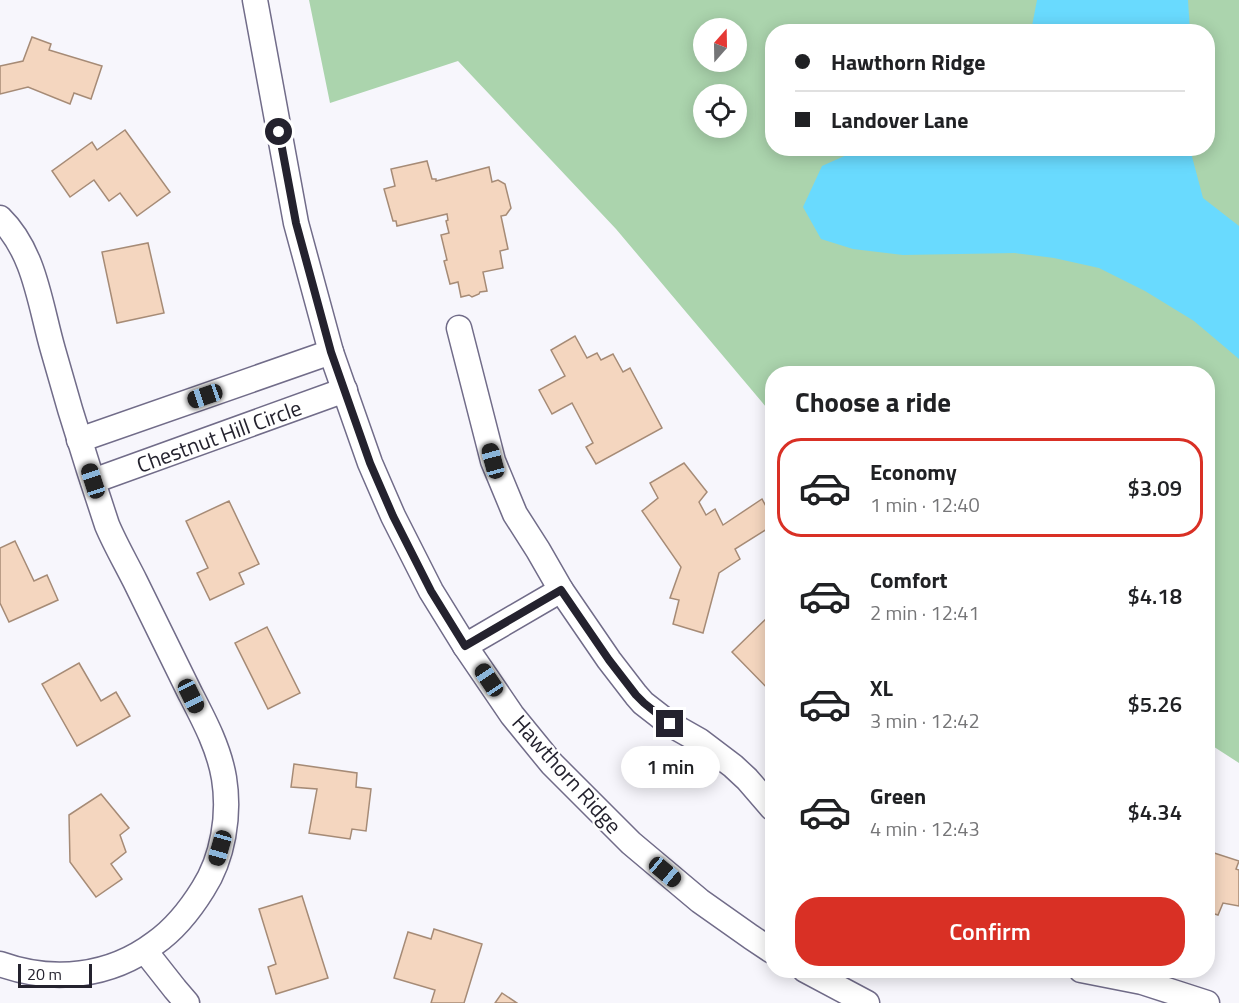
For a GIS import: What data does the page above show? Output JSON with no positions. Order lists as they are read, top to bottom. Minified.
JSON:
{"streets":{"street":["Chestnut Hill Circle","Hawthorn Ridge"]},"crossings":[["Chestnut Hill Circle","Hawthorn Ridge"]],"scale_bar":"20 m","north":"top","page":{"banner":["Hawthorn Ridge","Landover Lane"],"heading":"Choose a ride","list":[{"name":"Economy","note":"1 min · 12:40","value":"$3.09"},{"name":"Comfort","note":"2 min · 12:41","value":"$4.18"},{"name":"XL","note":"3 min · 12:42","value":"$5.26"},{"name":"Green","note":"4 min · 12:43","value":"$4.34"}],"bubble":"1 min","buttons":"Confirm","scale":"20 m"}}
